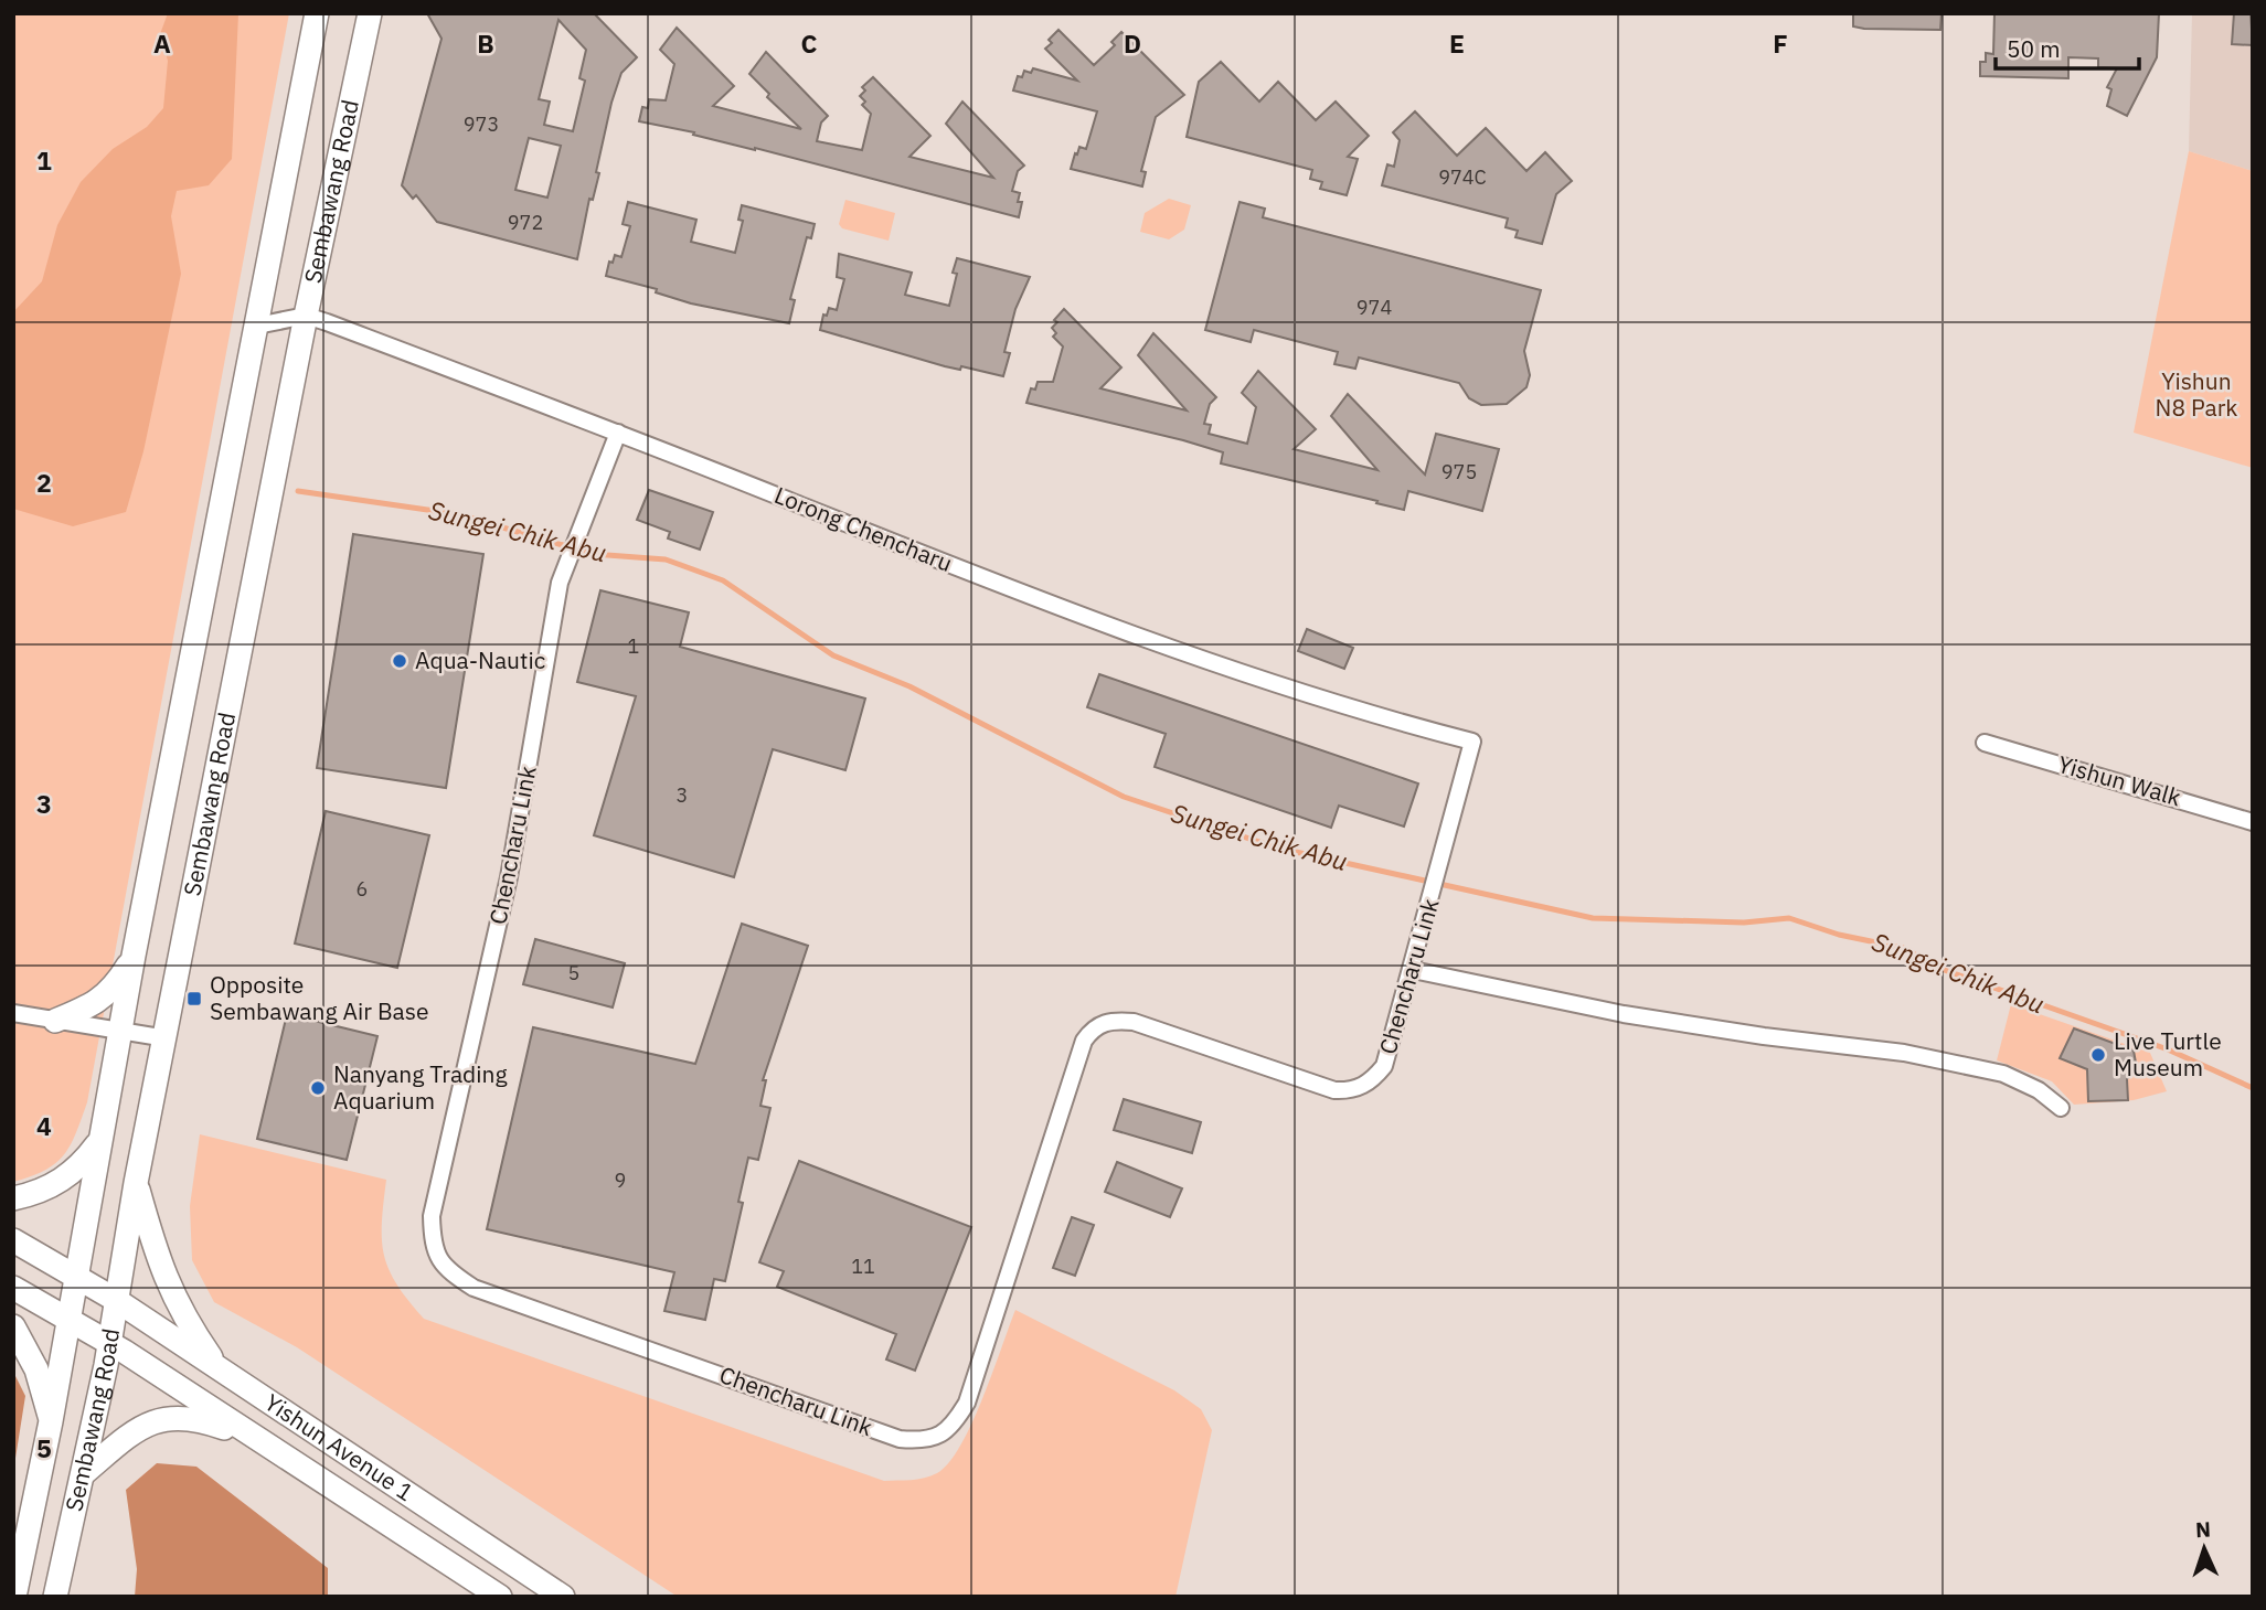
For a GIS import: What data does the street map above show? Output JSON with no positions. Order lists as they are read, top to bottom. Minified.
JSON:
{"streets":{"main road":["Sembawang Road","Yishun Avenue 1"],"street":["Lorong Chencharu","Yishun Walk","Chencharu Link"]},"crossings":[["Sembawang Road","Lorong Chencharu"],["Sembawang Road","Yishun Avenue 1"],["Lorong Chencharu","Chencharu Link"]],"water":["Sungei Chik Abu"],"parks":["Yishun N8 Park"],"places":{"other":["Aqua-Nautic","Live Turtle Museum","Nanyang Trading Aquarium"],"transit":["Opposite Sembawang Air Base"]},"house_numbers":["973","974C","972","974","975","1","3","6","5","9","11"],"scale_bar":"50 m","north":"top","grid":{"columns":["A","B","C","D","E","F"],"rows":["1","2","3","4","5"]}}
